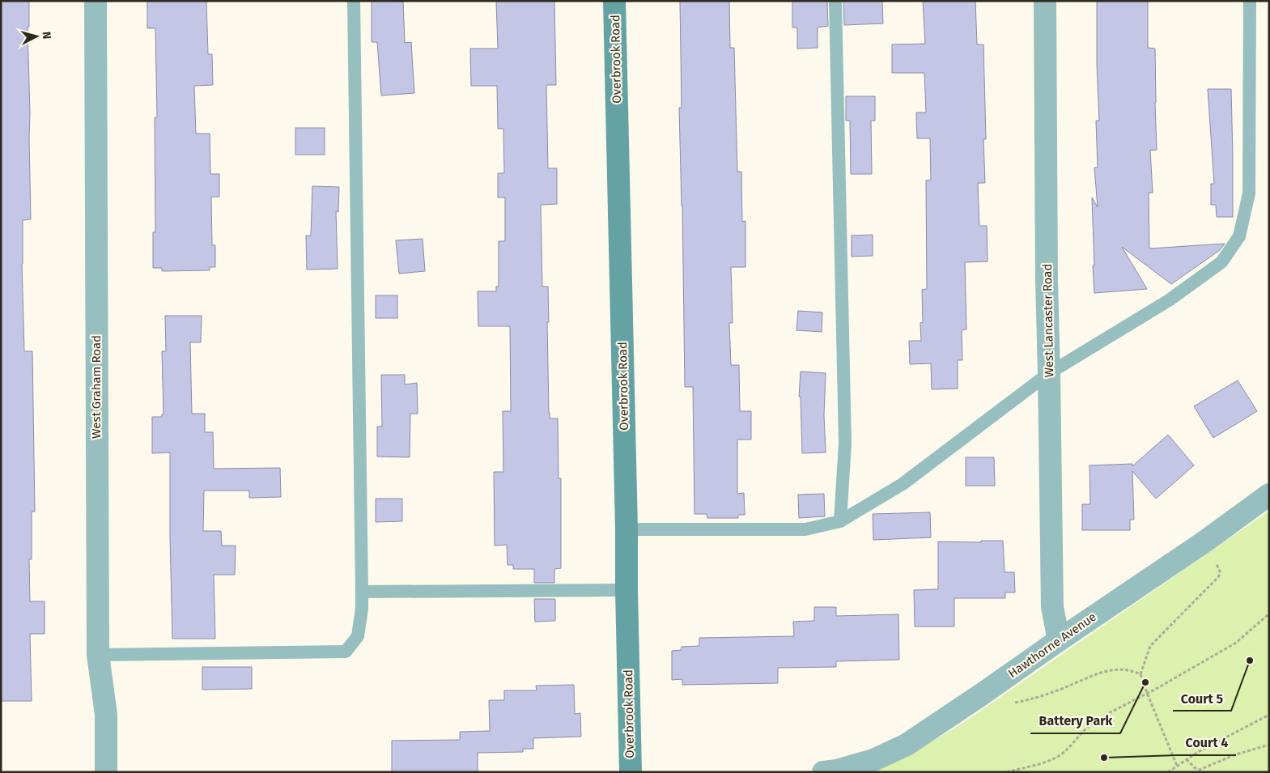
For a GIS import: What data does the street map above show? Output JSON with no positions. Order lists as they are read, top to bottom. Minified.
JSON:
{"streets":{"street":["Overbrook Road","West Lancaster Road","West Graham Road","Hawthorne Avenue"]},"crossings":[["West Lancaster Road","Hawthorne Avenue"]],"places":["Court 5","Battery Park","Court 4"],"north":"right"}
